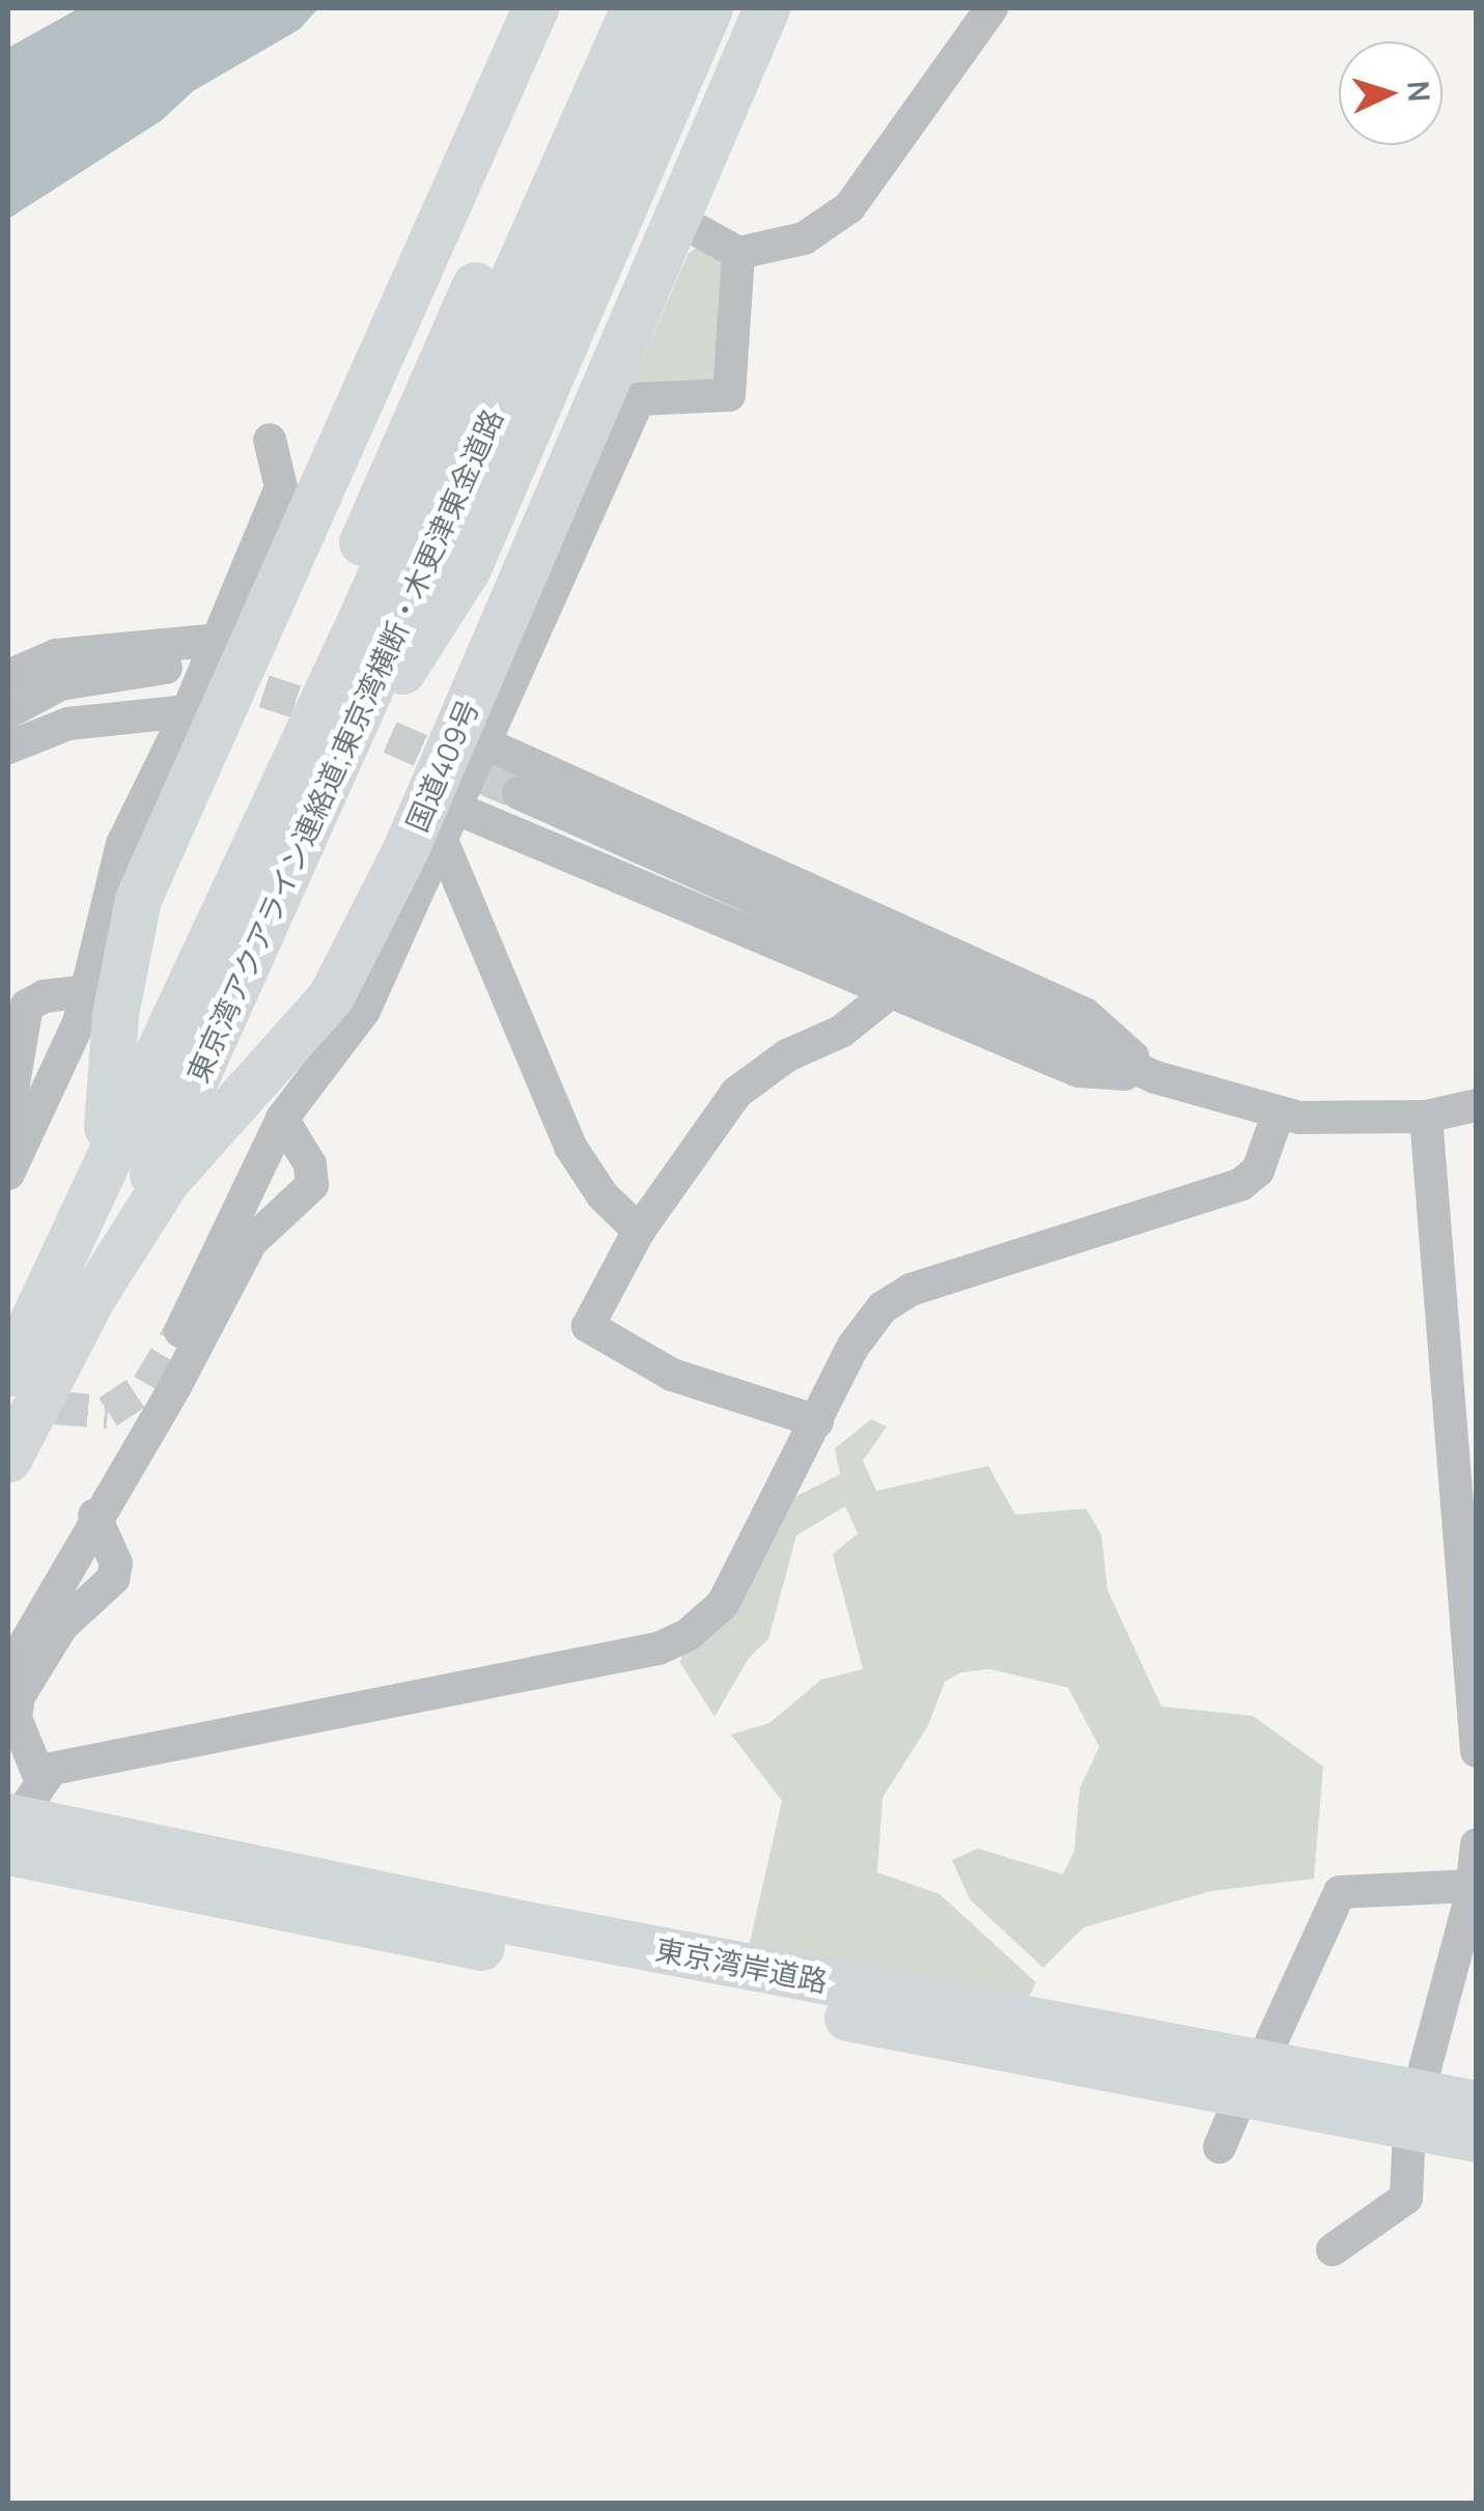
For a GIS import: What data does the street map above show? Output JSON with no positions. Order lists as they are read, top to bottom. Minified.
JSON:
{"streets":{"highway":["東京湾アクアライン連絡道;東京湾横断・木更津東金道路","国道409号","東京湾岸道路"]},"north":"right"}
